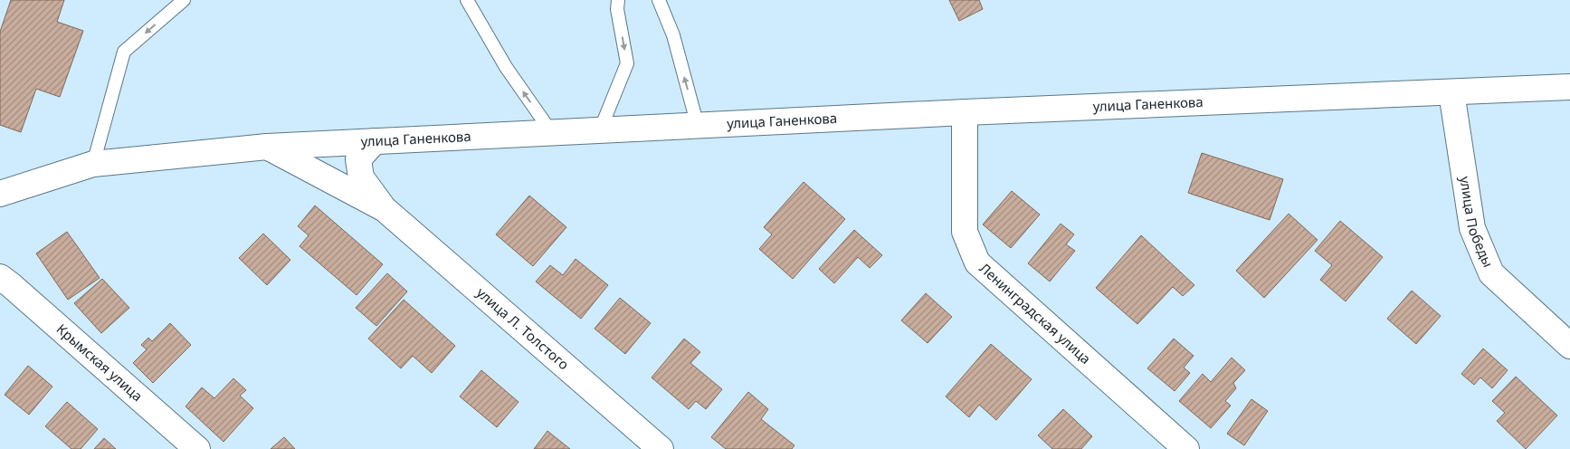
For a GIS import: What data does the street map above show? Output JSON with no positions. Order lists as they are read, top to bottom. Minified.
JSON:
{"streets":{"street":["улица Ганенкова","улица Победы","Ленинградская улица","улица Л. Толстого","Крымская улица"]},"crossings":[["улица Ганенкова","улица Победы"],["улица Ганенкова","Ленинградская улица"],["улица Ганенкова","улица Л. Толстого"]]}
